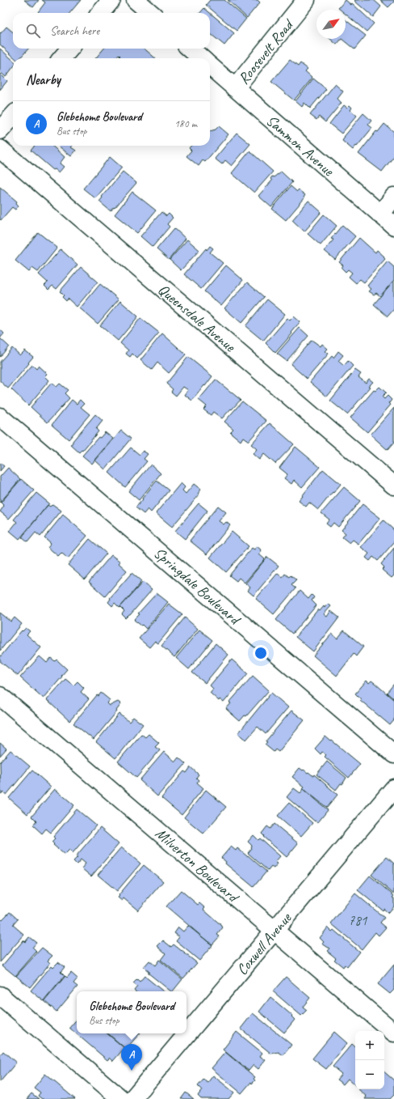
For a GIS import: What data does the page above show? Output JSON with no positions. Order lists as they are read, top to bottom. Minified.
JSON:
{"streets":{"street":["Roosevelt Road","Sammon Avenue","Queensdale Avenue","Springdale Boulevard","Milverton Boulevard","Coxwell Avenue"]},"crossings":[["Roosevelt Road","Sammon Avenue"],["Milverton Boulevard","Coxwell Avenue"]],"house_numbers":["781"],"north":"top right","page":{"search":"Search here","heading":"Nearby","list":[{"mark":"A","name":"Glebehome Boulevard","note":"Bus stop","value":"180 m"}],"popup":["Glebehome Boulevard","Bus stop"],"map_buttons":["+","−"],"pins":"A"}}
